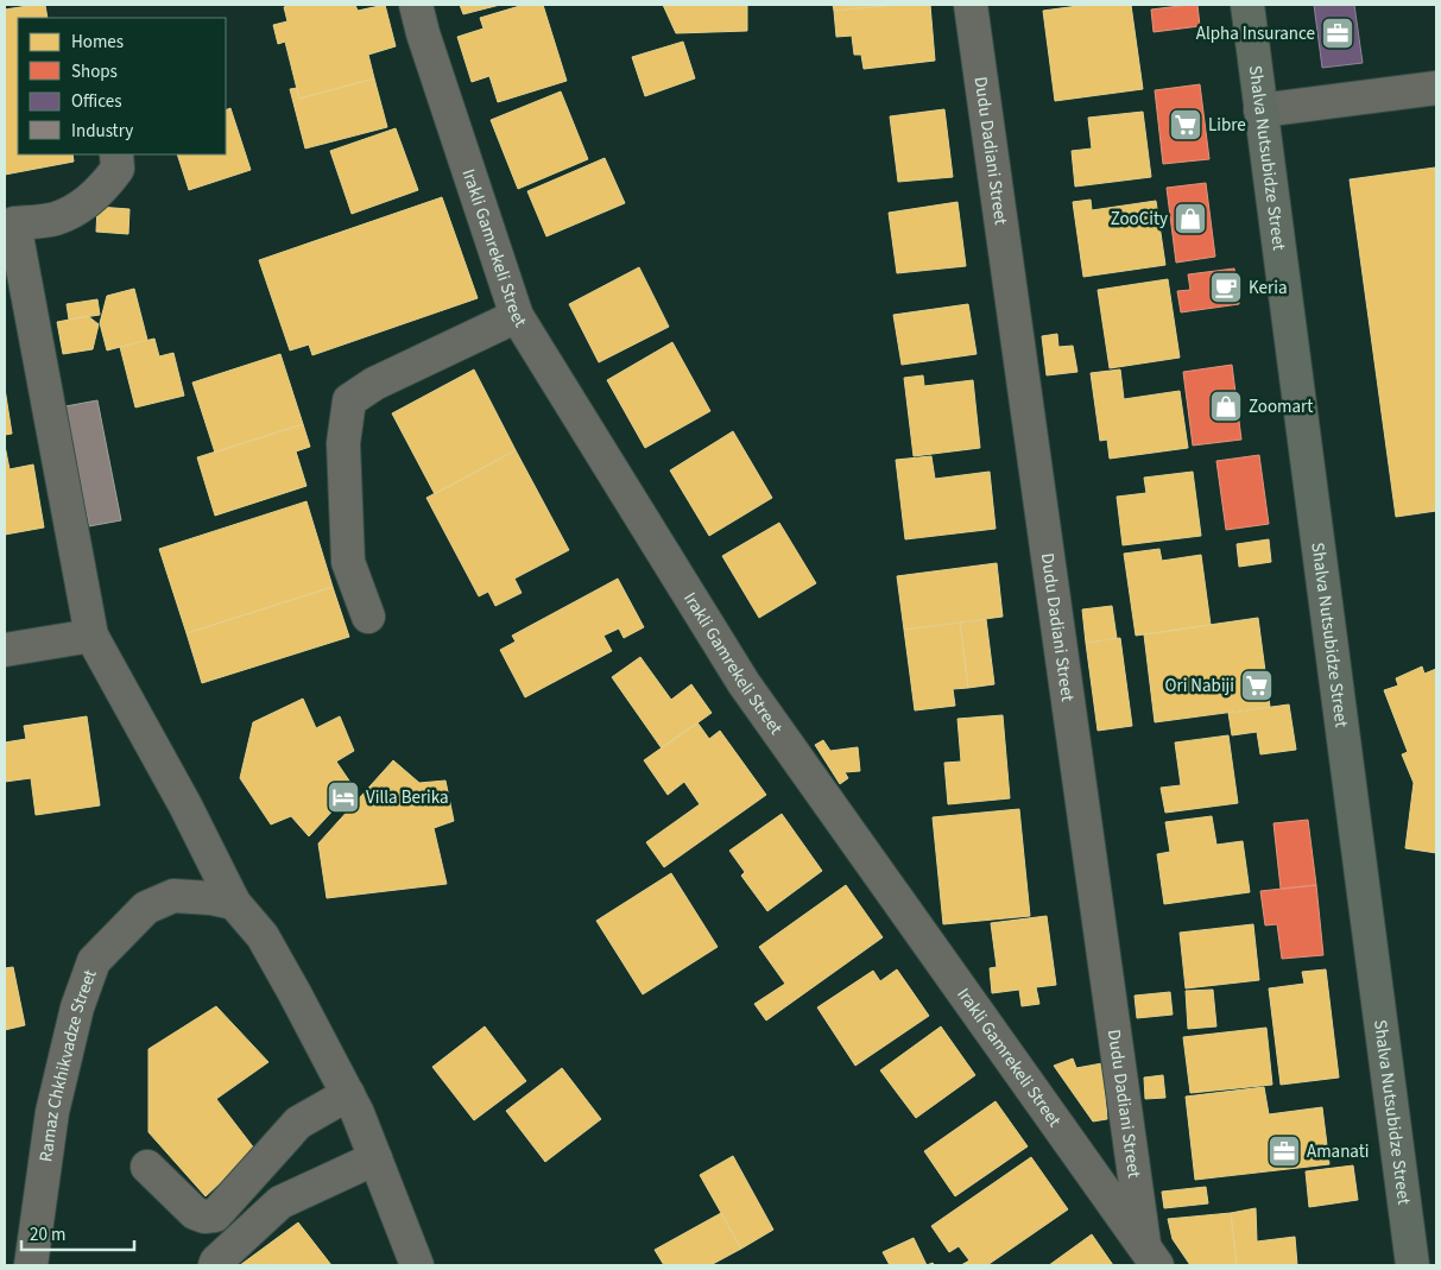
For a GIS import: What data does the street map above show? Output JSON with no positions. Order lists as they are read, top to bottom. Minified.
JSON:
{"streets":{"main road":["Shalva Nutsubidze Street"],"street":["Dudu Dadiani Street","Irakli Gamrekeli Street","Ramaz Chkhikvadze Street"]},"crossings":[["Dudu Dadiani Street","Irakli Gamrekeli Street"]],"places":{"office":["Alpha Insurance","Amanati"],"supermarket":["Libre","Ori Nabiji"],"shop":["ZooCity","Zoomart"],"cafe":["Keria"],"hotel":["Villa Berika"]},"legend":["Homes","Shops","Offices","Industry"],"scale_bar":"20 m"}
